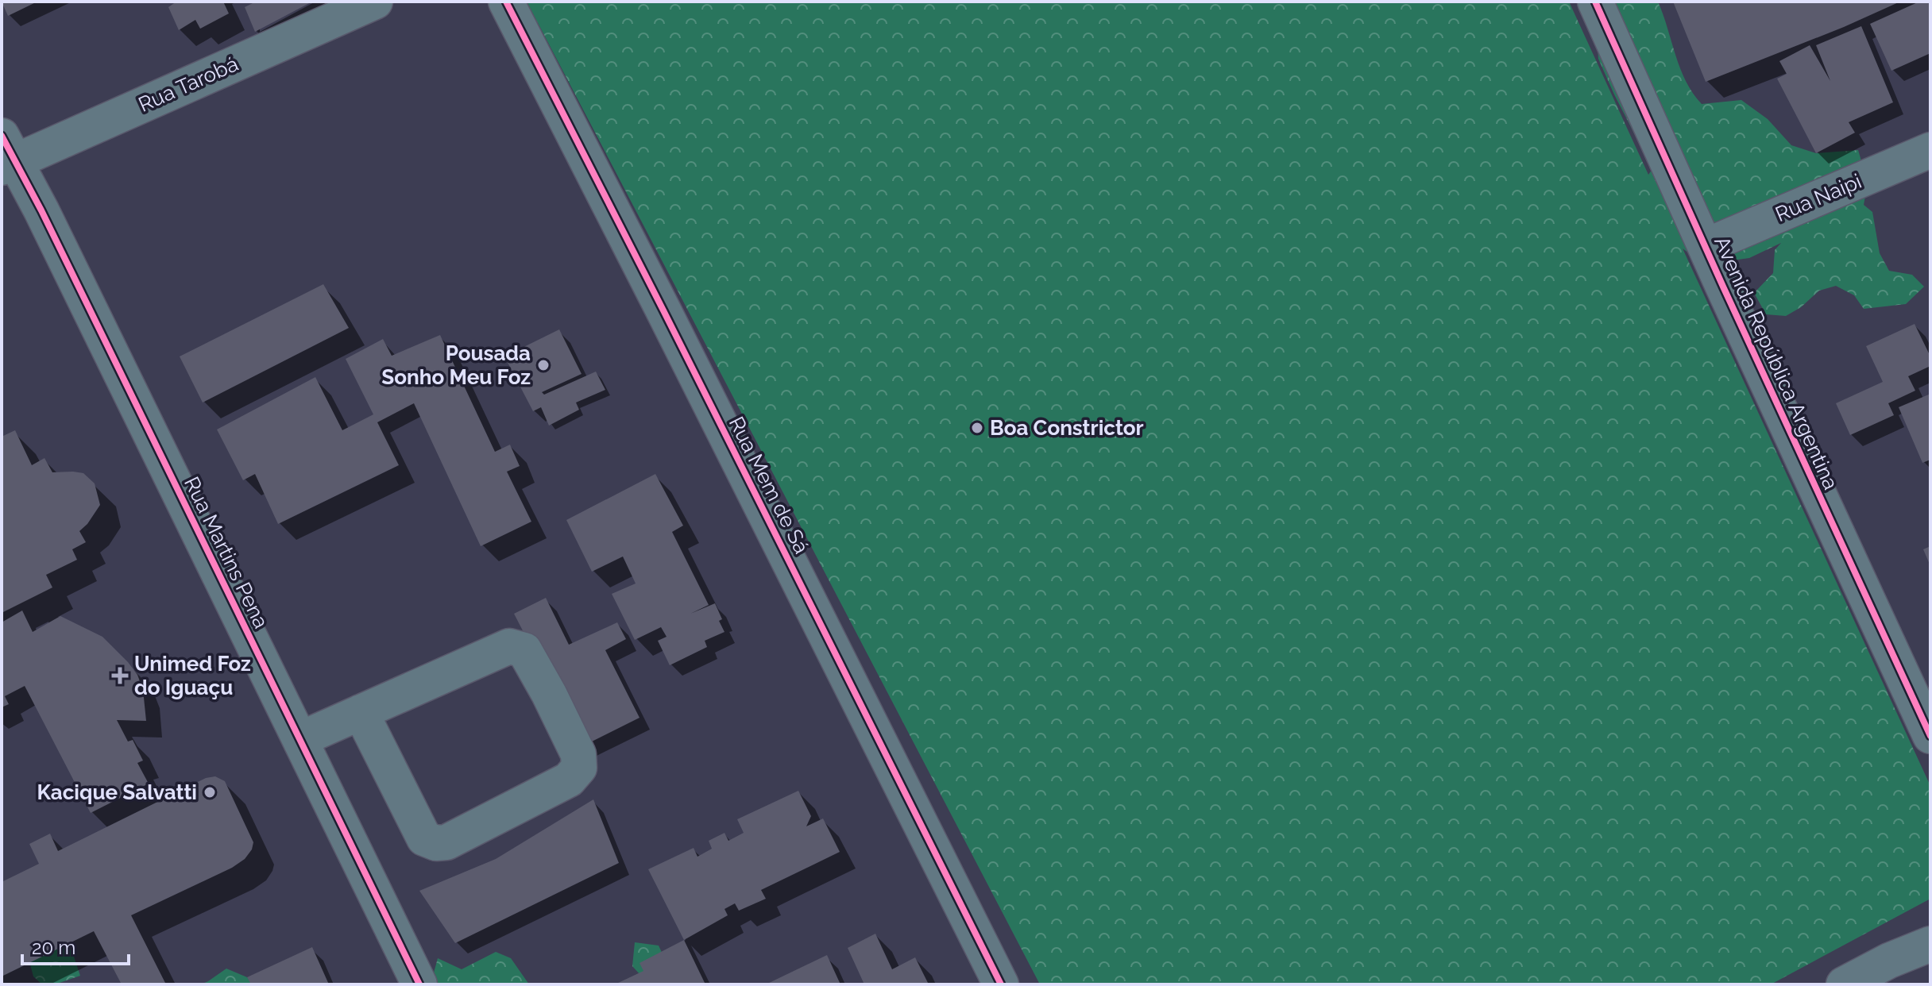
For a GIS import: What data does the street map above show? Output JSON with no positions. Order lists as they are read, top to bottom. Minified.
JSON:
{"streets":{"street":["Rua Tarobá","Rua Naipi","Avenida República Argentina","Rua Mem de Sá","Rua Martins Pena"]},"crossings":[["Rua Tarobá","Rua Martins Pena"],["Rua Naipi","Avenida República Argentina"]],"places":{"other":["Pousada Sonho Meu Foz","Boa Constrictor","Kacique Salvatti"],"health":["Unimed Foz do Iguaçu"]},"scale_bar":"20 m"}
